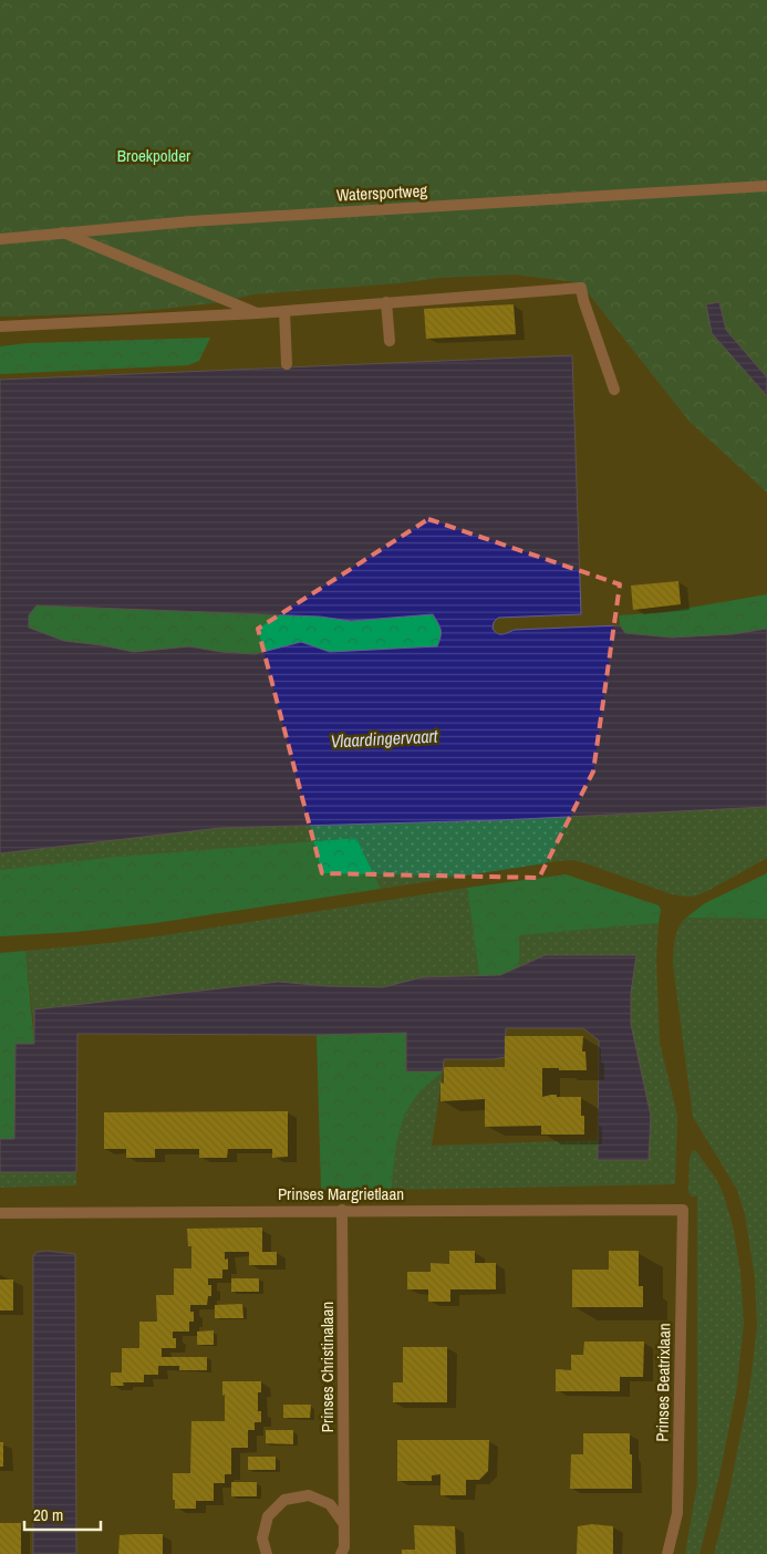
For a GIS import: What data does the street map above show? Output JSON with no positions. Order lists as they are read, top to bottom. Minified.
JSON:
{"streets":{"street":["Watersportweg","Prinses Margrietlaan","Prinses Christinalaan","Prinses Beatrixlaan"]},"crossings":[["Prinses Margrietlaan","Prinses Christinalaan"],["Prinses Margrietlaan","Prinses Beatrixlaan"]],"water":["Vlaardingervaart"],"parks":["Broekpolder"],"scale_bar":"20 m"}
